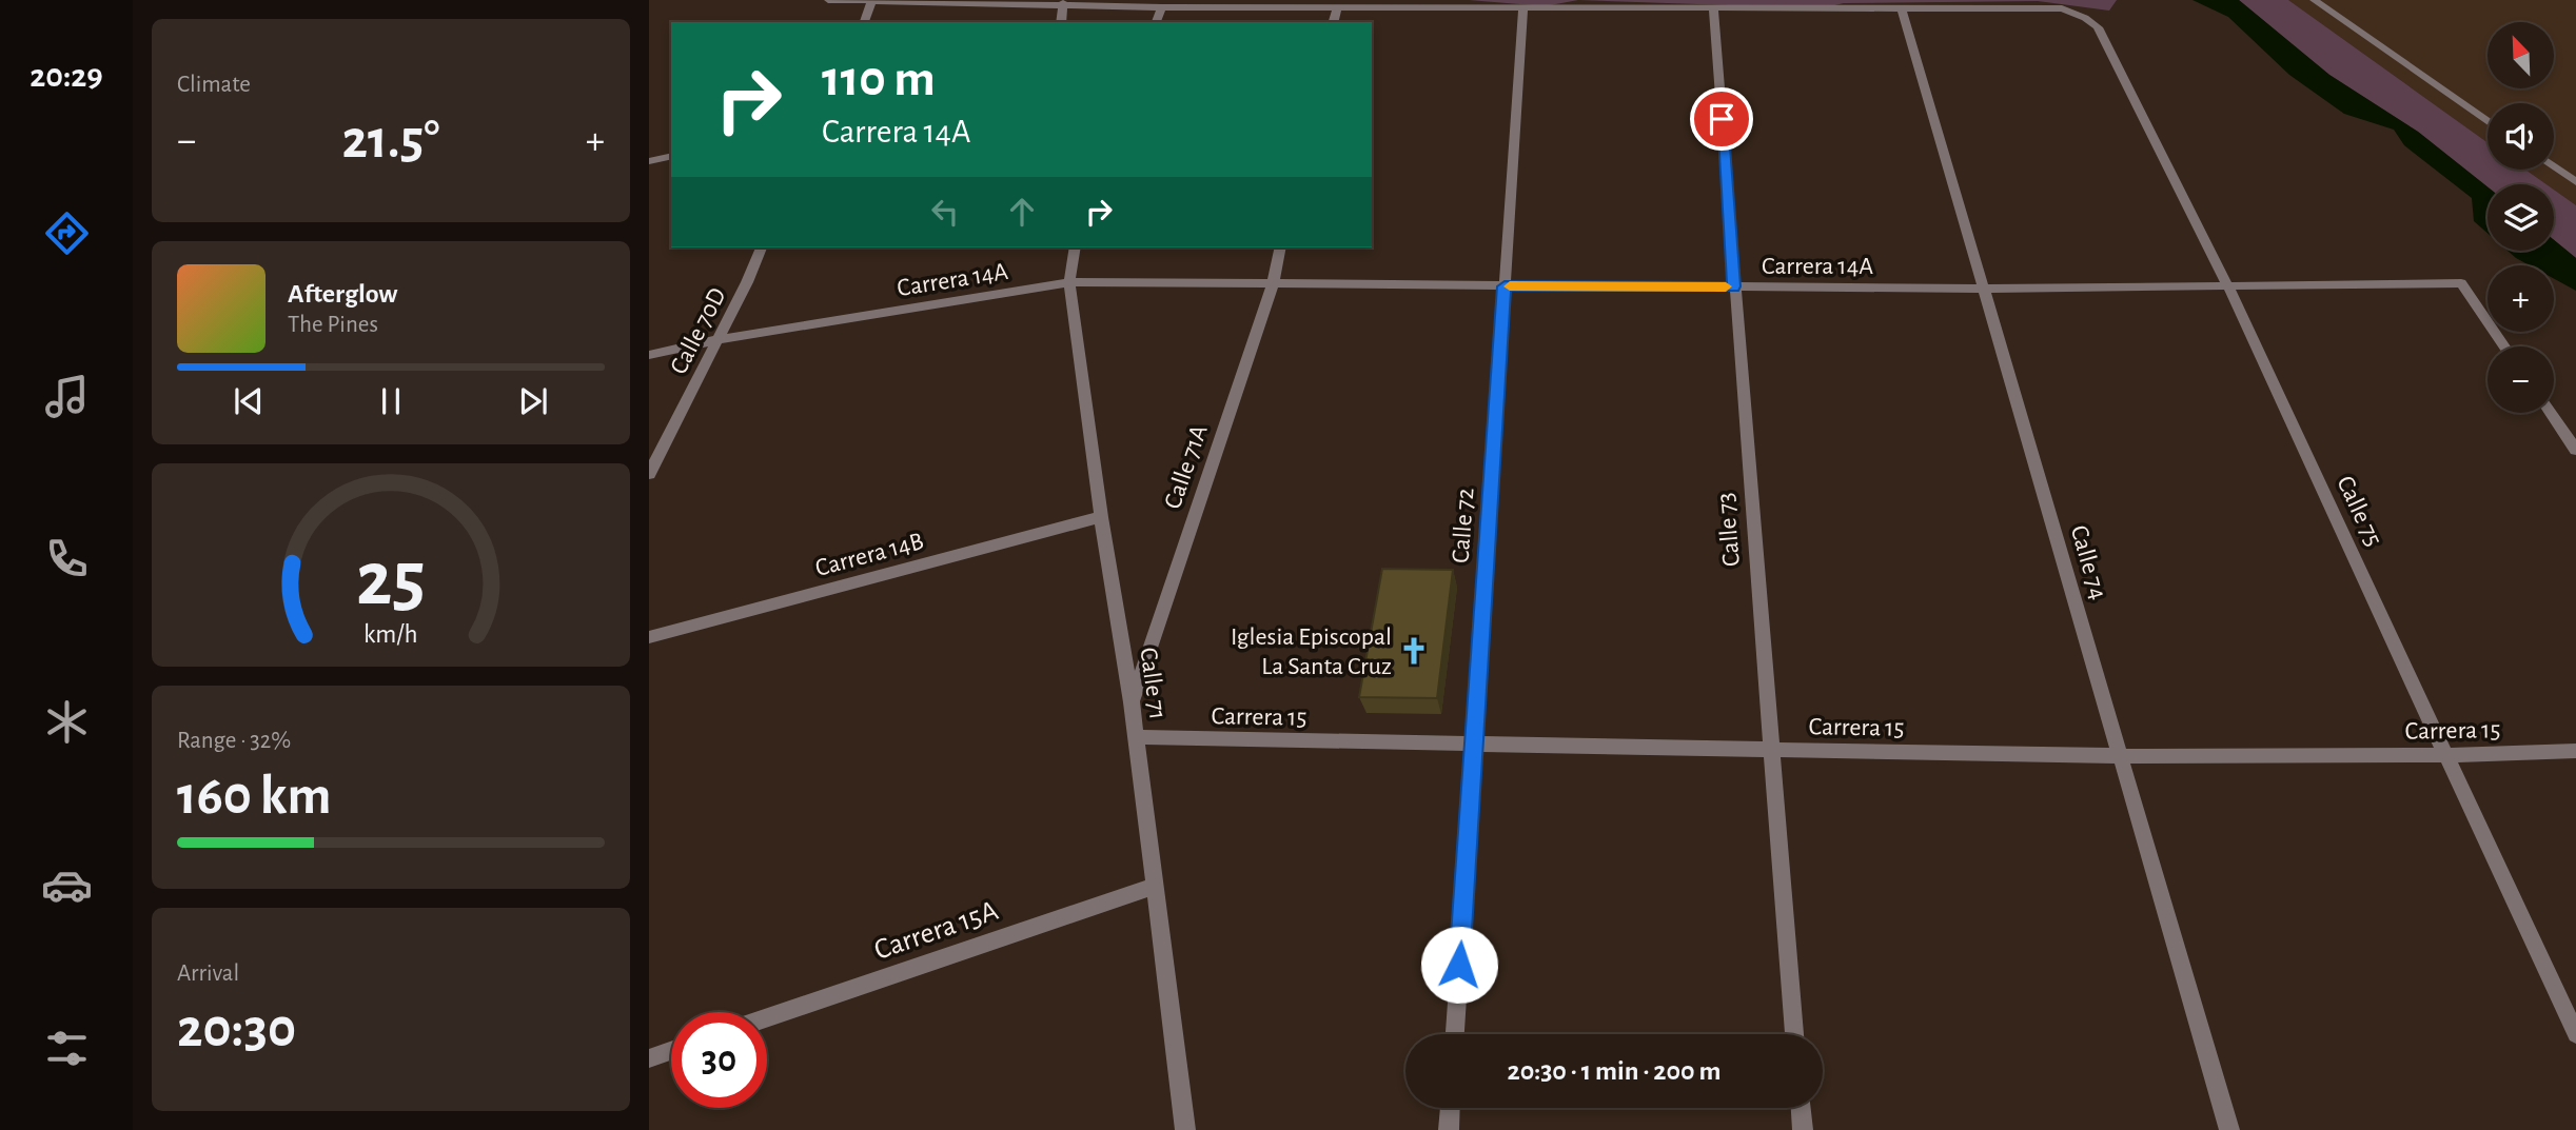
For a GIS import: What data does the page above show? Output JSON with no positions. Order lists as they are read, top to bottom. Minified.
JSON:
{"streets":{"street":["Carrera 14A","Calle 70D","Calle 71A","Calle 75","Calle 72","Calle 73","Carrera 14B","Calle 74","Calle 71","Carrera 15","Carrera 15A"]},"crossings":[["Carrera 14A","Calle 70D"],["Carrera 14A","Calle 71A"],["Carrera 14A","Calle 75"],["Carrera 14A","Calle 72"],["Carrera 14A","Calle 73"],["Carrera 14A","Calle 74"],["Carrera 14A","Calle 71"],["Calle 71A","Calle 71"],["Calle 75","Calle 74"],["Calle 75","Carrera 15"],["Calle 72","Carrera 15"],["Calle 73","Carrera 15"],["Carrera 14B","Calle 71"],["Calle 74","Carrera 15"],["Calle 71","Carrera 15"],["Calle 71","Carrera 15A"]],"places":{"church":["Iglesia Episcopal La Santa Cruz"]},"north":"top left","page":{"tabs":"20:29","tile":["Climate",["Range · 32%","160 km"],["Arrival","20:30"]],"map_buttons":["+","−"],"turn":["110 m","Carrera 14A"],"heat":["−","21.5°","+"],"song":["Afterglow","The Pines"],"limit":"30","trip":"20:30 · 1 min · 200 m","gauge":["25","km/h"]}}
